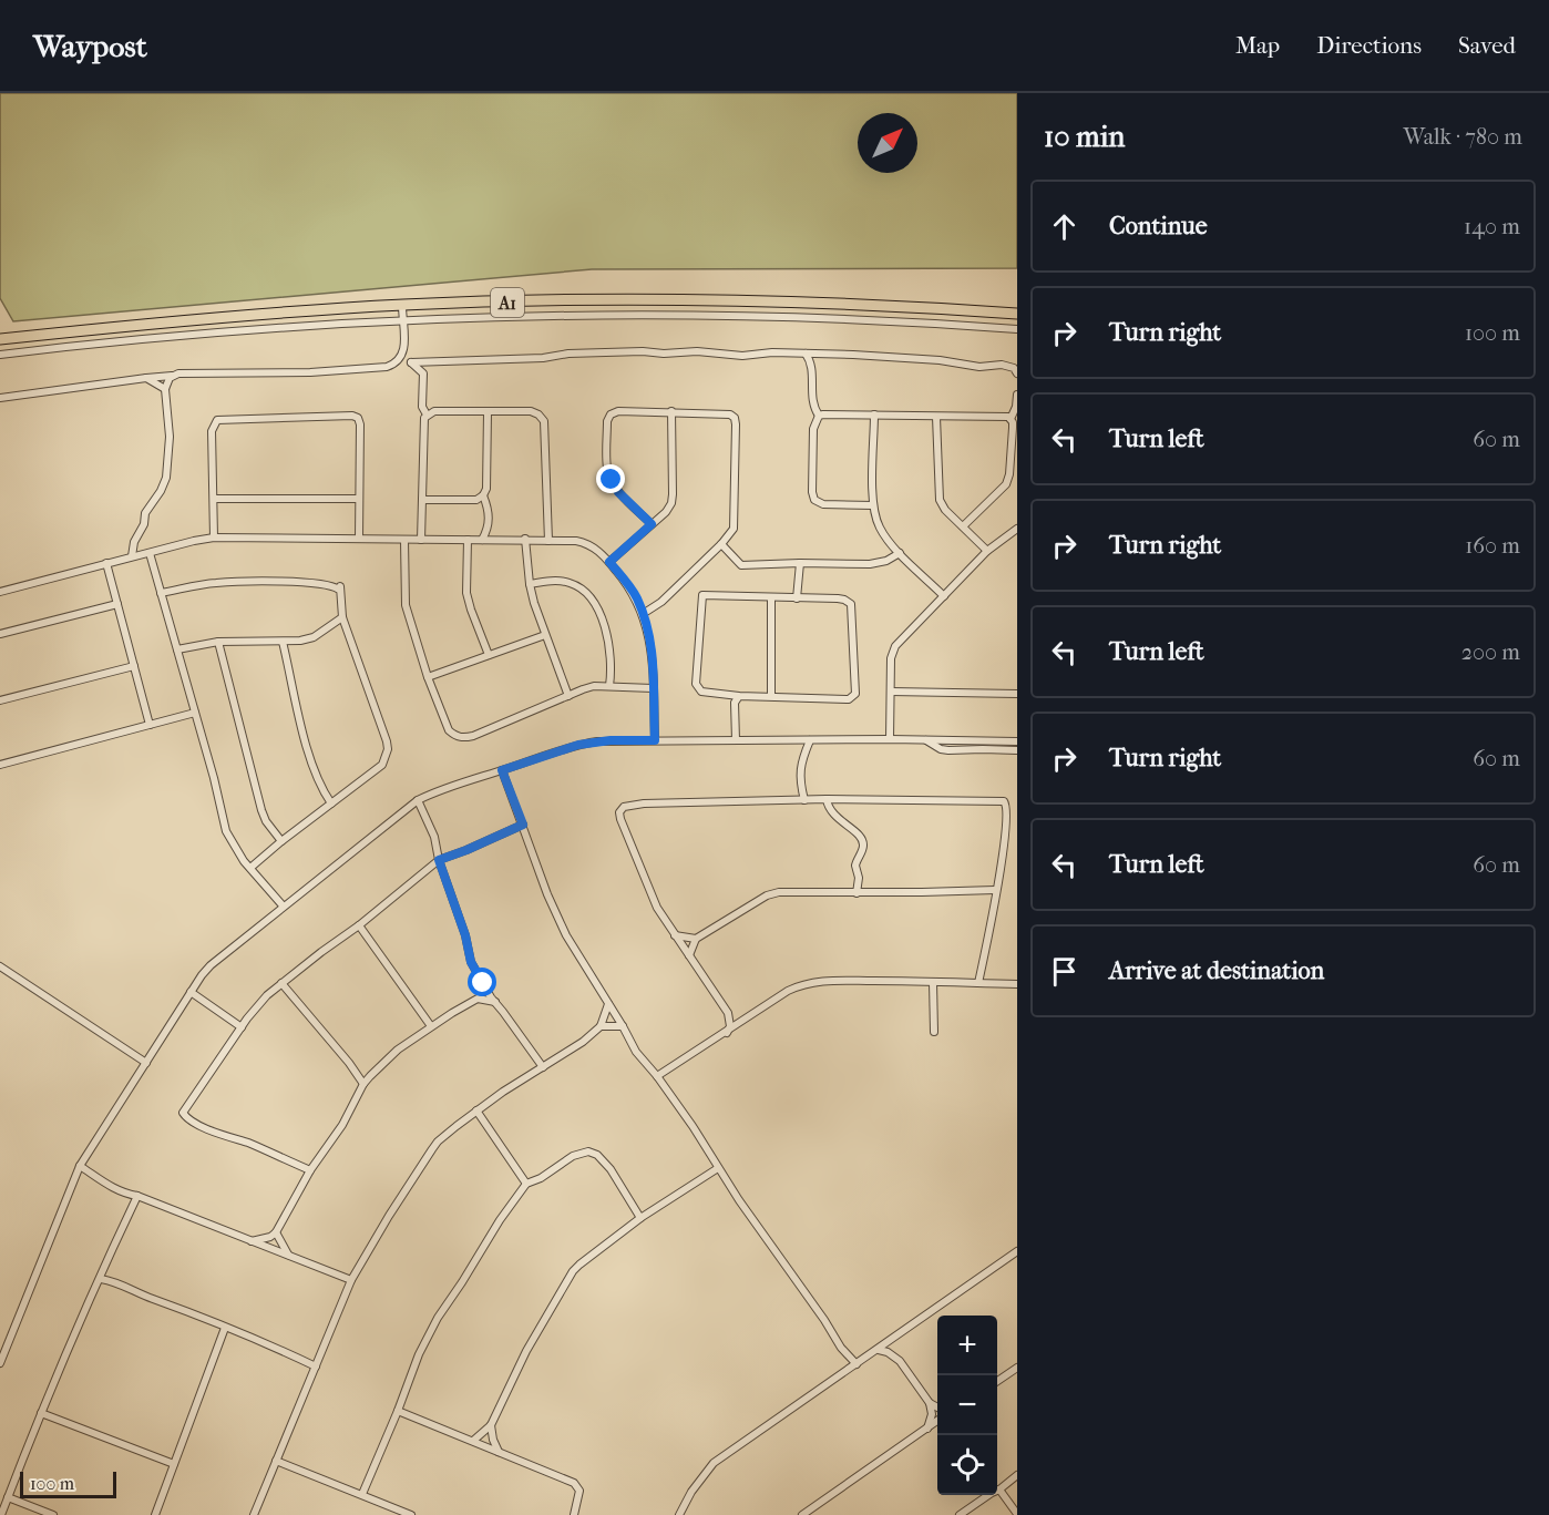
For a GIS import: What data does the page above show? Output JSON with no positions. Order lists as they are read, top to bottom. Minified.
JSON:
{"streets":{"highway":["A1"]},"scale_bar":"100 m","north":"top right","page":{"header":"Waypost","nav":["Map","Directions","Saved"],"heading":["10 min","Walk · 780 m"],"list":[["Continue","140 m"],["Turn right","100 m"],["Turn left","60 m"],["Turn right","160 m"],["Turn left","200 m"],["Turn right","60 m"],["Turn left","60 m"],"Arrive at destination"],"map_buttons":["+","−"],"scale":"100 m"}}
